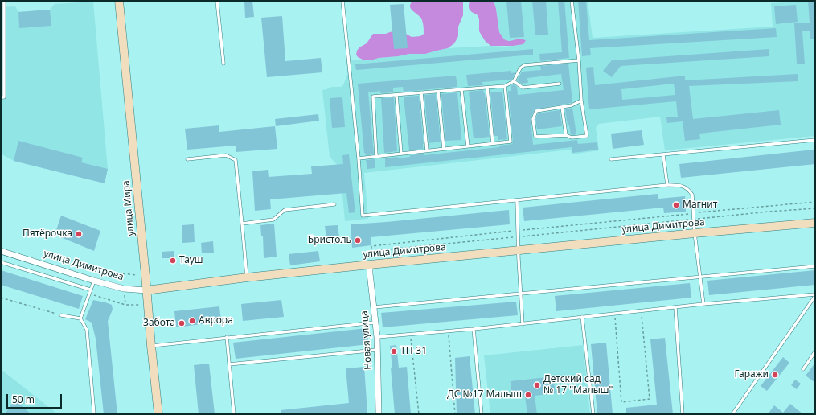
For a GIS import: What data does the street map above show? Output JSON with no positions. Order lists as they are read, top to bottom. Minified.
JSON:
{"streets":{"street":["улица Мира","улица Димитрова","Новая улица"]},"crossings":[["улица Мира","улица Димитрова"],["улица Димитрова","Новая улица"]],"places":["Магнит","Пятёрочка","Бристоль","Тауш","Аврора","Забота","ТП-31","Гаражи","Детский сад № 17 \"Малыш\"","ДС №17 Малыш"],"scale_bar":"50 m"}
